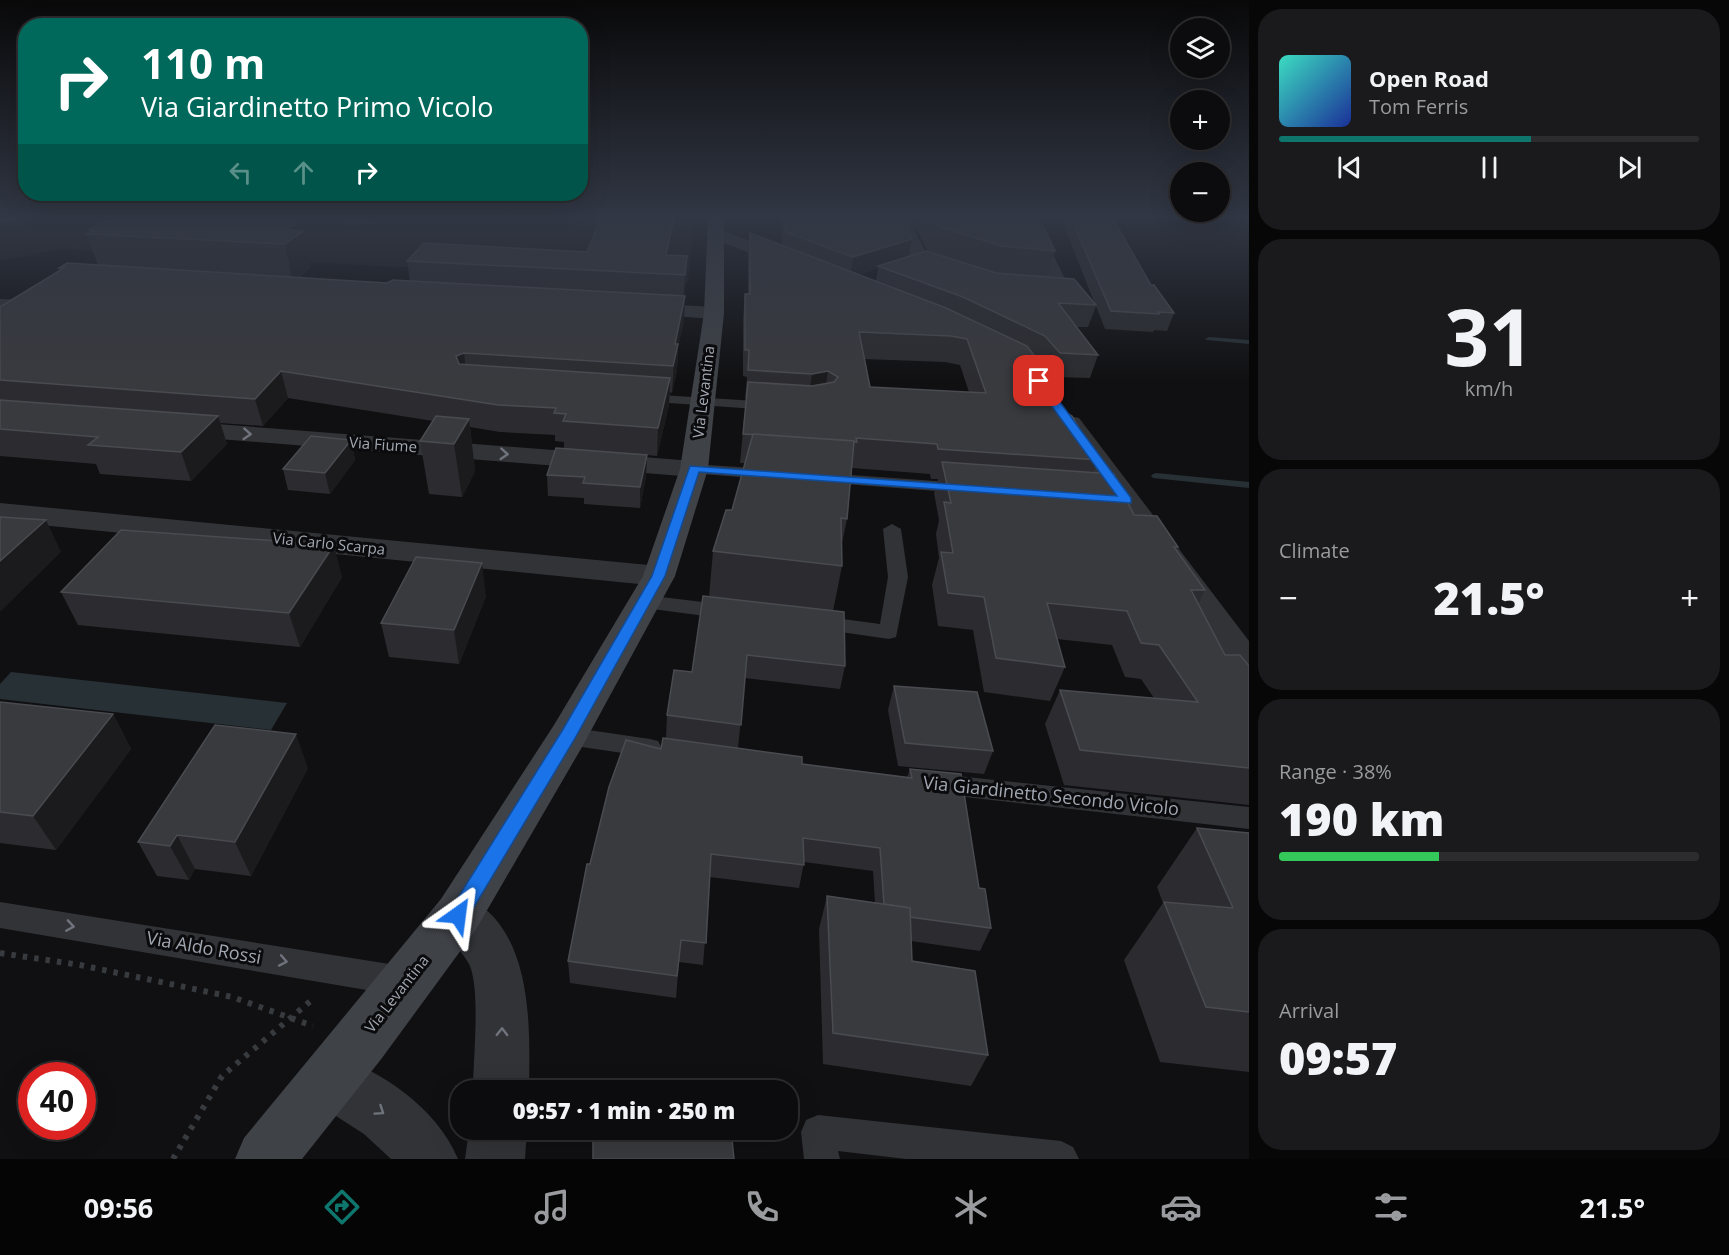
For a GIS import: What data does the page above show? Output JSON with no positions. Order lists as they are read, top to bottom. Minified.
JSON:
{"streets":{"street":["Via Levantina","Via Fiume","Via Carlo Scarpa"],"lane":["Via Giardinetto Secondo Vicolo","Via Aldo Rossi"]},"crossings":[["Via Levantina","Via Fiume"],["Via Levantina","Via Carlo Scarpa"],["Via Levantina","Via Aldo Rossi"]],"one_way":["Via Fiume","Via Aldo Rossi"],"page":{"map_buttons":["+","−"],"turn":["110 m","Via Giardinetto Primo Vicolo"],"song":["Open Road","Tom Ferris"],"tile":[["31","km/h"],"Climate",["Range · 38%","190 km"],["Arrival","09:57"]],"heat":["−","21.5°","+"],"limit":"40","trip":"09:57 · 1 min · 250 m","tabs":["09:56","21.5°"]}}
